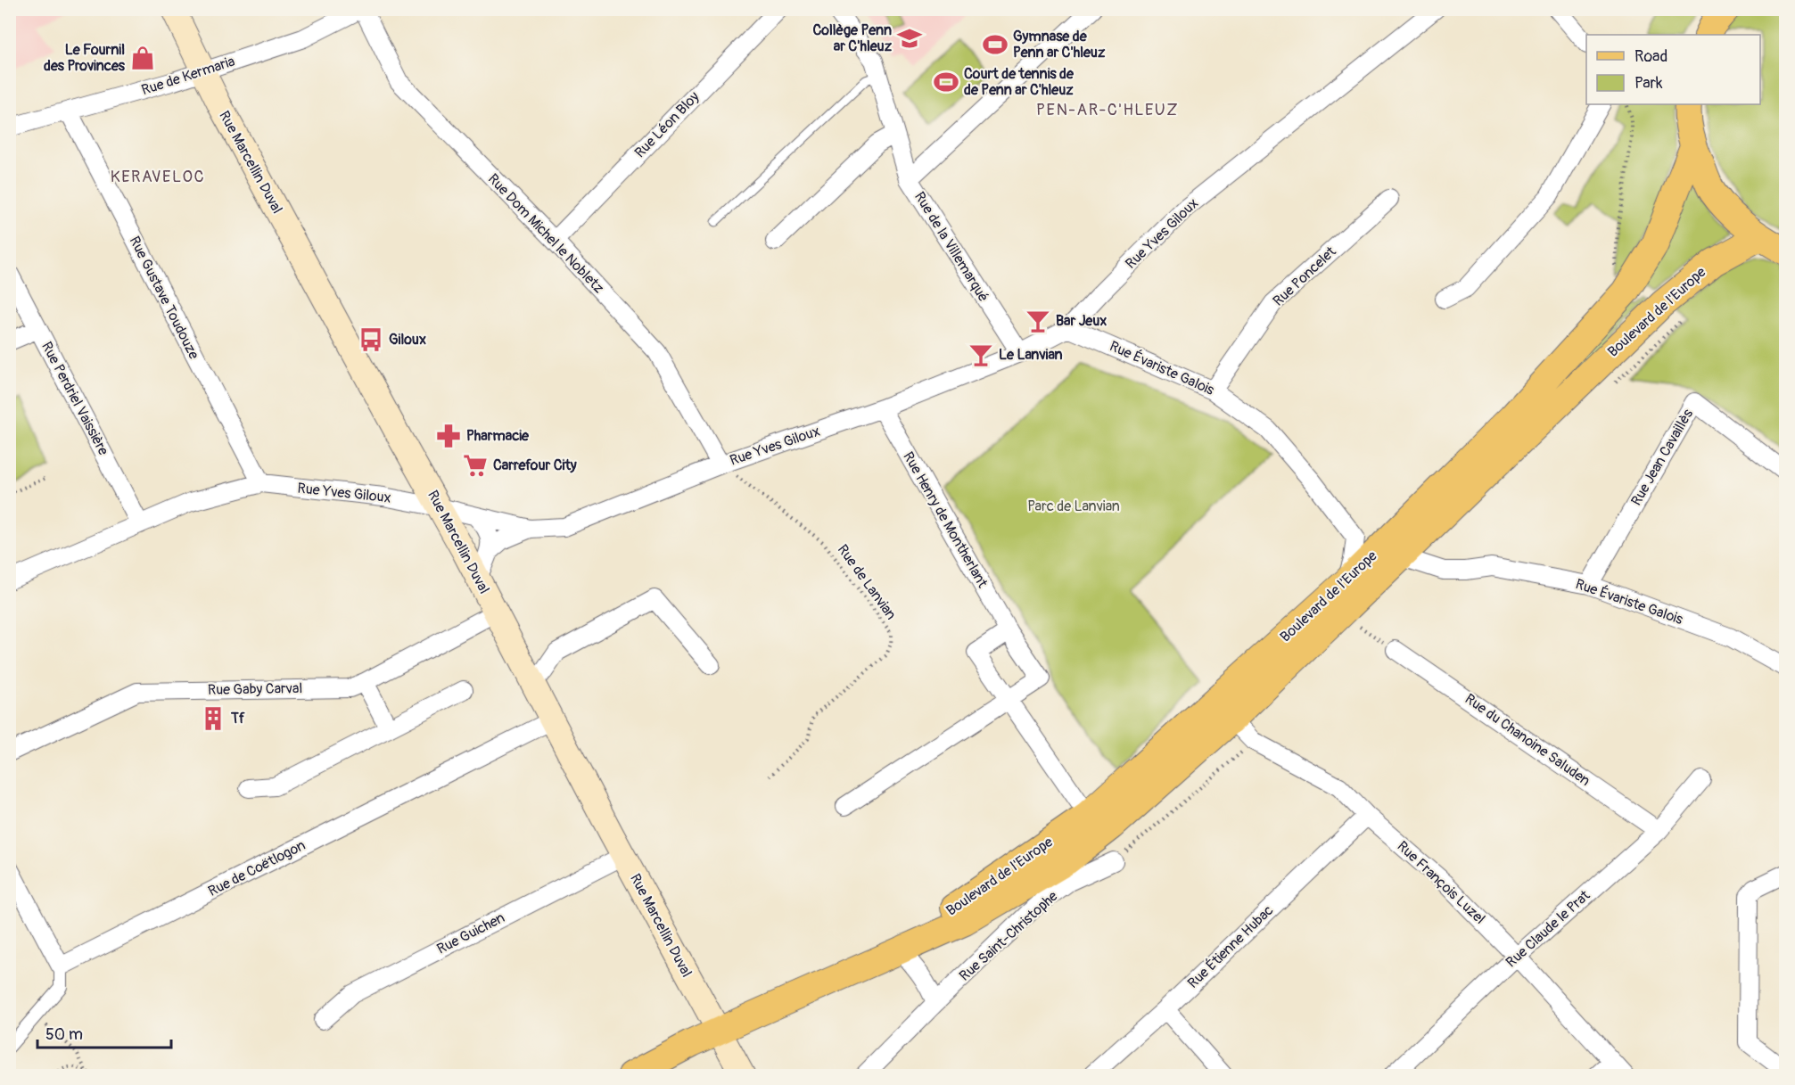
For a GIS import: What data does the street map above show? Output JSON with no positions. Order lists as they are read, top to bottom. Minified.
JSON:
{"streets":{"main road":["Rue Marcellin Duval","Boulevard de l'Europe"],"street":["Rue de Kermaria","Rue Léon Bloy","Rue Dom Michel le Nobletz","Rue Yves Giloux","Rue de la Villemarqué","Rue Poncelet","Rue Gustave Toudouze","Rue Évariste Galois","Rue Perdriel Vaissière","Rue Jean Cavaillès","Rue Henry de Montherlant","Rue Gaby Carval","Rue du Chanoine Saluden","Rue de Coëtlogon","Rue François Luzel","Rue Claude le Prat","Rue Guichen","Rue Saint-Christophe","Rue Étienne Hubac"],"path":["Rue de Lanvian"]},"crossings":[["Rue de Kermaria","Rue Marcellin Duval"],["Rue de Kermaria","Rue Dom Michel le Nobletz"],["Rue de Kermaria","Rue Gustave Toudouze"],["Rue Léon Bloy","Rue Dom Michel le Nobletz"],["Rue Marcellin Duval","Rue Yves Giloux"],["Rue Marcellin Duval","Boulevard de l'Europe"],["Rue Marcellin Duval","Rue Gaby Carval"],["Rue Marcellin Duval","Rue de Coëtlogon"],["Rue Marcellin Duval","Rue Guichen"],["Rue Dom Michel le Nobletz","Rue Yves Giloux"],["Rue Dom Michel le Nobletz","Rue de Lanvian"],["Rue Yves Giloux","Rue de la Villemarqué"],["Rue Yves Giloux","Rue Gustave Toudouze"],["Rue Yves Giloux","Rue Évariste Galois"],["Rue Yves Giloux","Rue Perdriel Vaissière"],["Rue Yves Giloux","Rue Henry de Montherlant"],["Rue Yves Giloux","Rue de Lanvian"],["Rue Poncelet","Rue Évariste Galois"],["Boulevard de l'Europe","Rue Évariste Galois"],["Boulevard de l'Europe","Rue François Luzel"],["Rue Évariste Galois","Rue Jean Cavaillès"],["Rue du Chanoine Saluden","Rue Claude le Prat"],["Rue François Luzel","Rue Claude le Prat"],["Rue François Luzel","Rue Étienne Hubac"]],"districts":["PEN-AR-C'HLEUZ","KERAVELOC"],"parks":["Parc de Lanvian"],"places":{"school or university":["Collège Penn ar C'hleuz"],"sports":["Gymnase de Penn ar C'hleuz","Court de tennis de de Penn ar C'hleuz"],"shop":["Le Fournil des Provinces"],"bar":["Bar Jeux","Le Lanvian"],"bus stop":["Giloux"],"pharmacy":["Pharmacie"],"supermarket":["Carrefour City"],"building":["Tf"]},"legend":["Road","Park"],"scale_bar":"50 m"}
